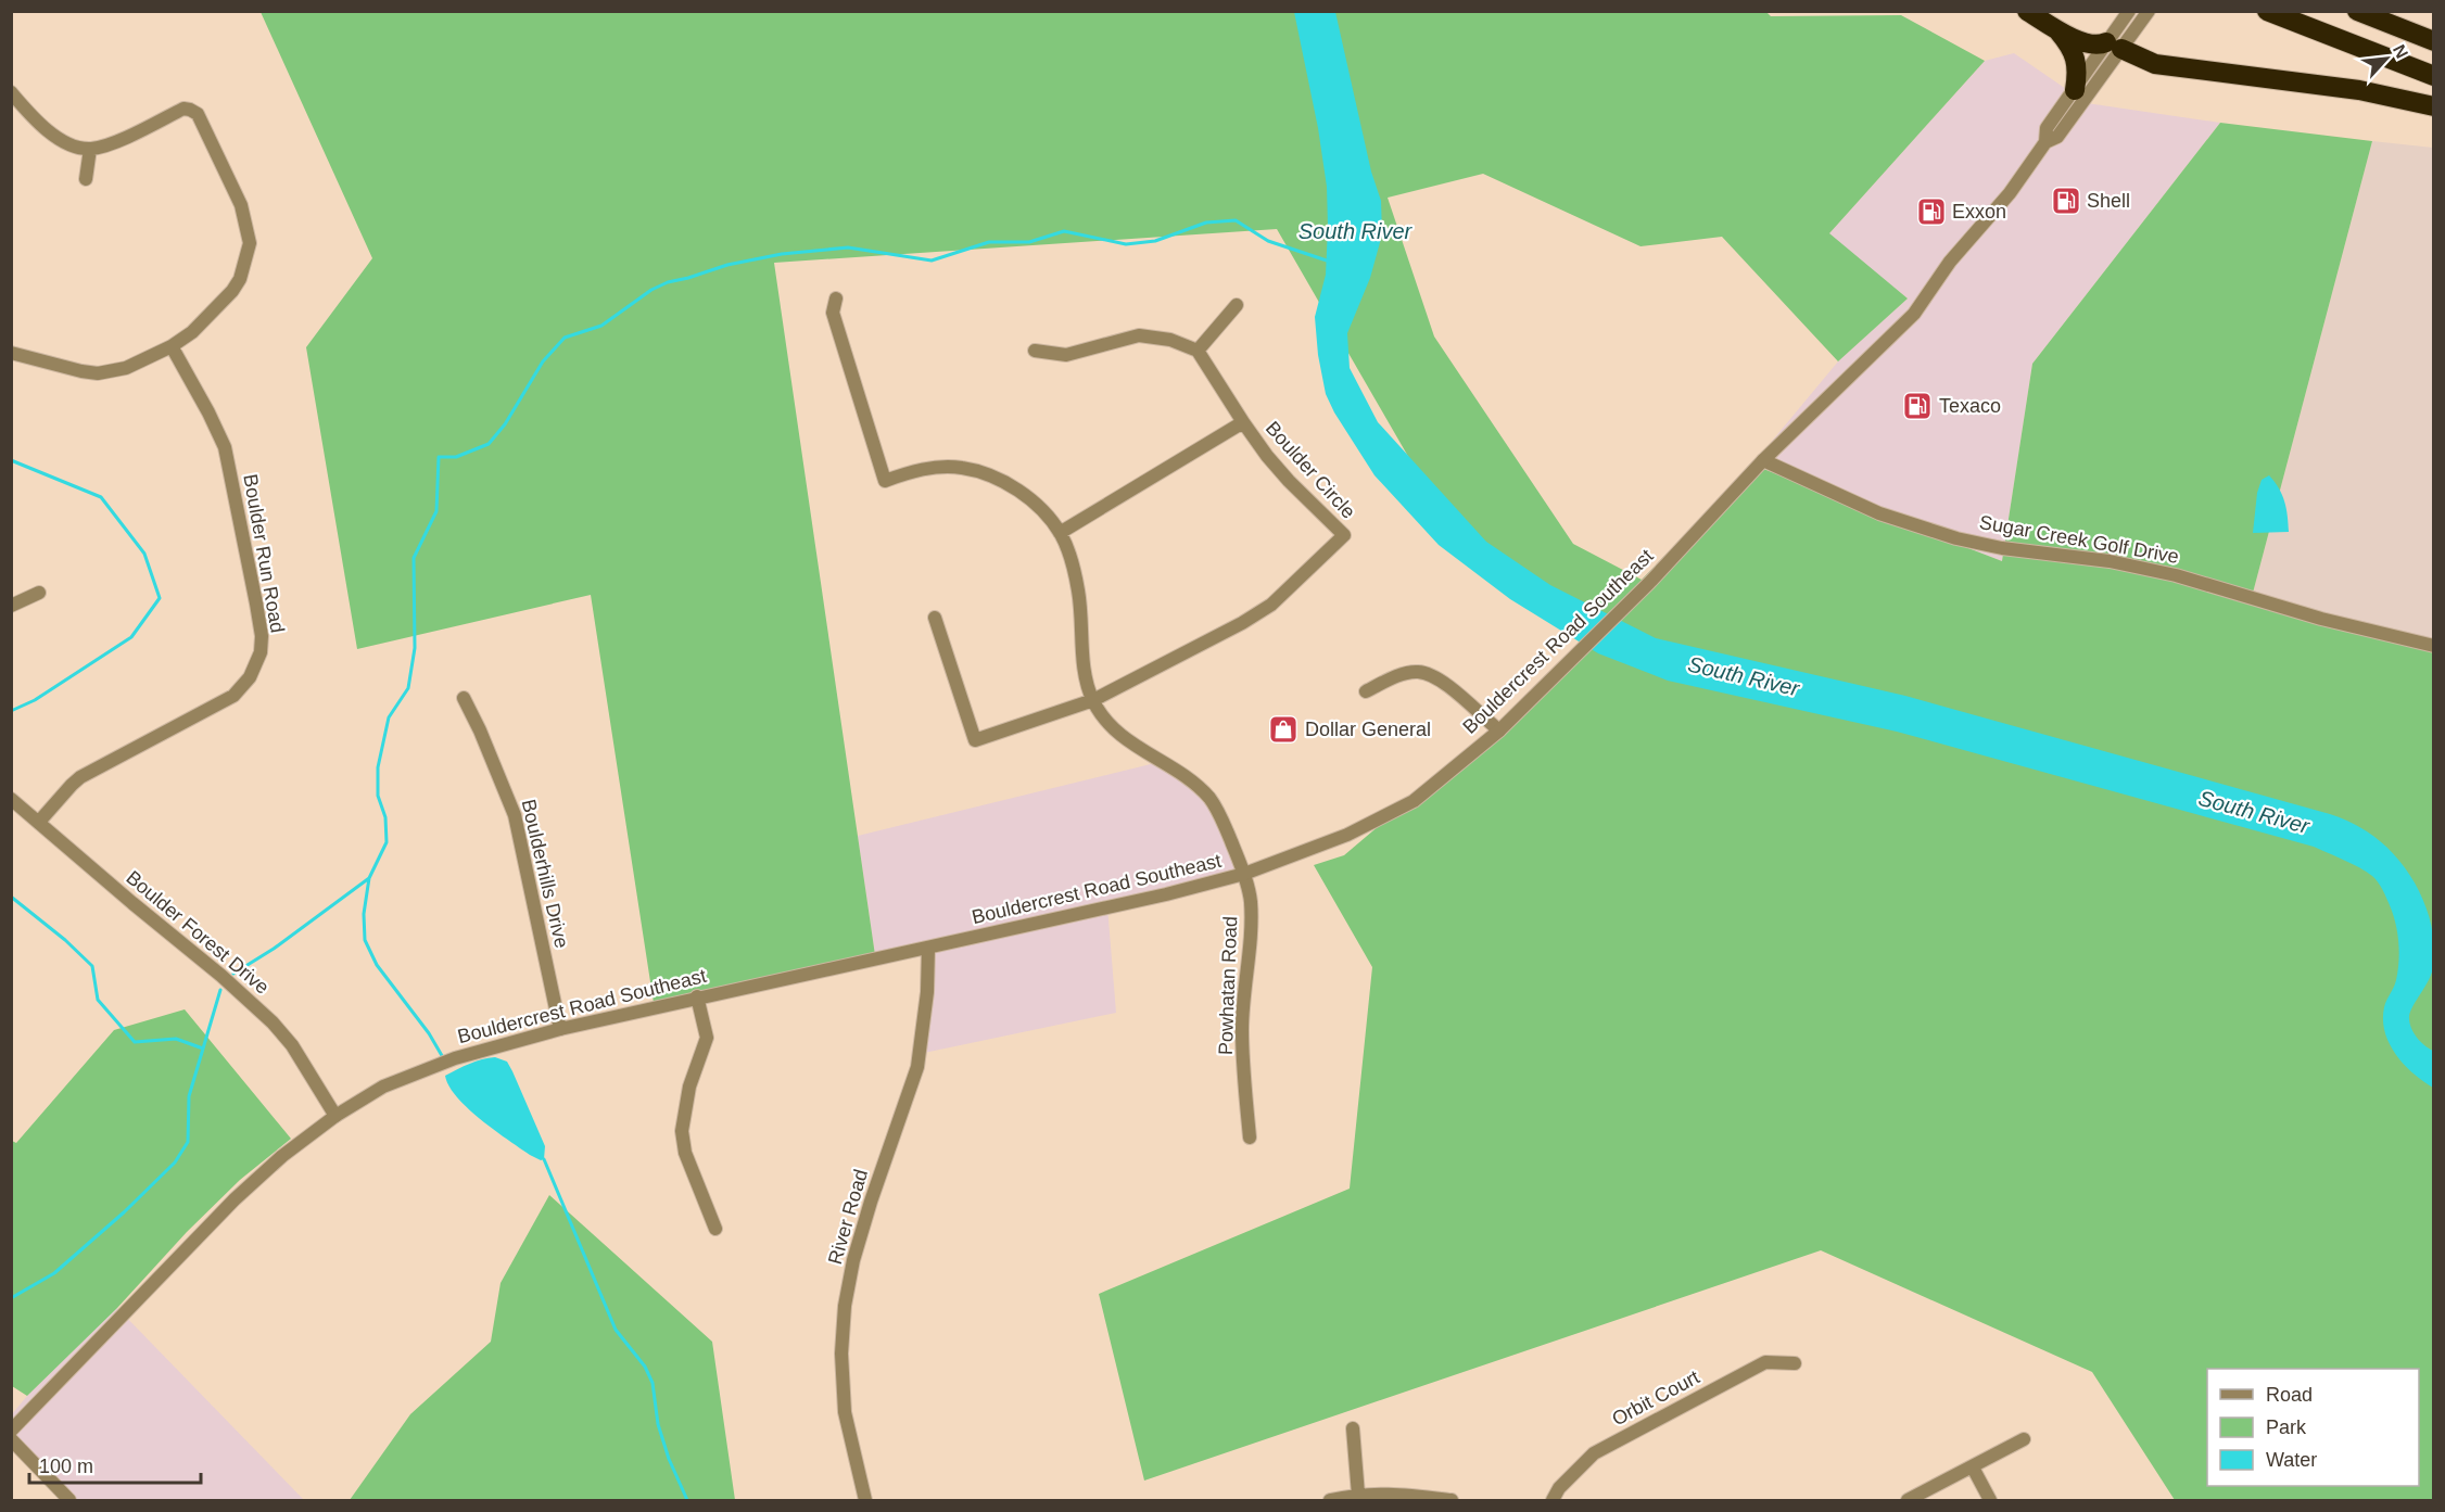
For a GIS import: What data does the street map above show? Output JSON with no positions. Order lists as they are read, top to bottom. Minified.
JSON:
{"streets":{"street":["Boulder Circle","Sugar Creek Golf Drive","Boulder Run Road","Bouldercrest Road Southeast","Boulderhills Drive","Boulder Forest Drive","Powhatan Road","River Road","Orbit Court"]},"crossings":[["Boulder Circle","Powhatan Road"],["Sugar Creek Golf Drive","Bouldercrest Road Southeast"],["Boulder Run Road","Boulder Forest Drive"],["Bouldercrest Road Southeast","Boulderhills Drive"],["Bouldercrest Road Southeast","Boulder Forest Drive"],["Bouldercrest Road Southeast","Powhatan Road"],["Bouldercrest Road Southeast","River Road"]],"water":["South River"],"places":{"fuel station":["Shell","Exxon","Texaco"],"shop":["Dollar General"]},"legend":["Road","Park","Water"],"scale_bar":"100 m","north":"top right"}
